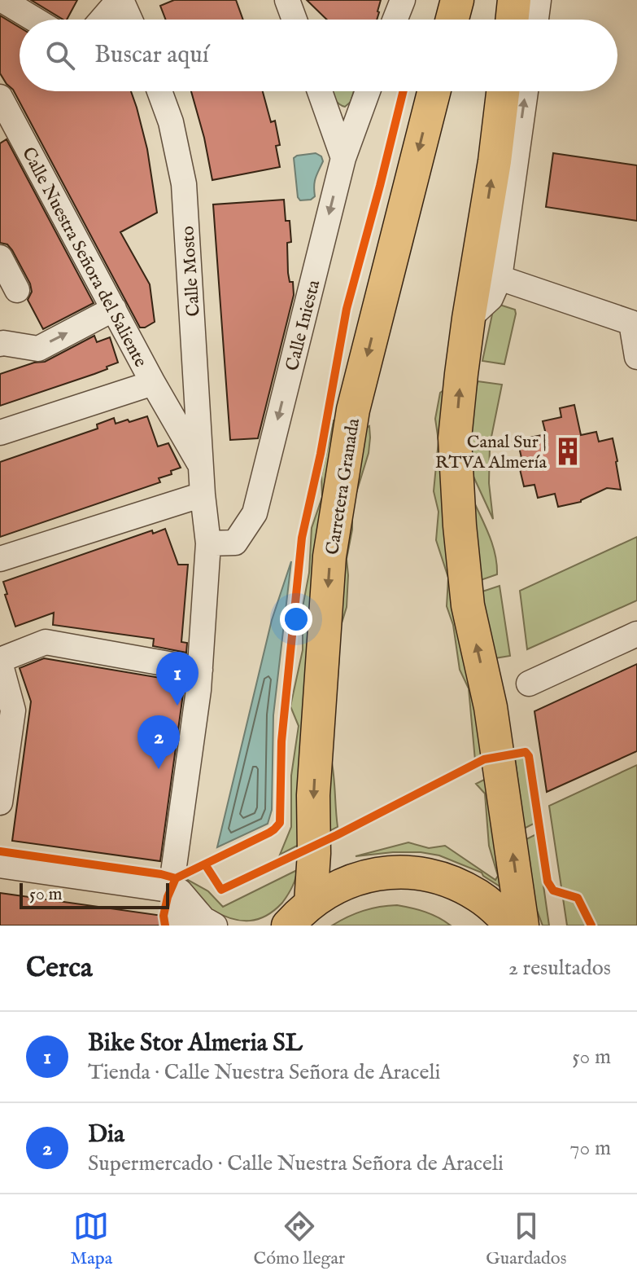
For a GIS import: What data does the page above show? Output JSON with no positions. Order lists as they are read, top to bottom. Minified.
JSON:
{"streets":{"main road":["Carretera Granada"],"street":["Calle Nuestra Señora del Saliente","Calle Mosto","Calle Iniesta"]},"crossings":[["Calle Nuestra Señora del Saliente","Calle Mosto"],["Calle Mosto","Calle Iniesta"]],"places":{"building":["Canal Sur | RTVA Almería"]},"scale_bar":"50 m","page":{"search":"Buscar aquí","pins":["1","2"],"scale":"50 m","heading":["Cerca","2 resultados"],"list":[{"mark":"1","name":"Bike Stor Almeria SL","note":"Tienda · Calle Nuestra Señora de Araceli","value":"50 m"},{"mark":"2","name":"Dia","note":"Supermercado · Calle Nuestra Señora de Araceli","value":"70 m"}],"nav":["Mapa","Cómo llegar","Guardados"]}}
